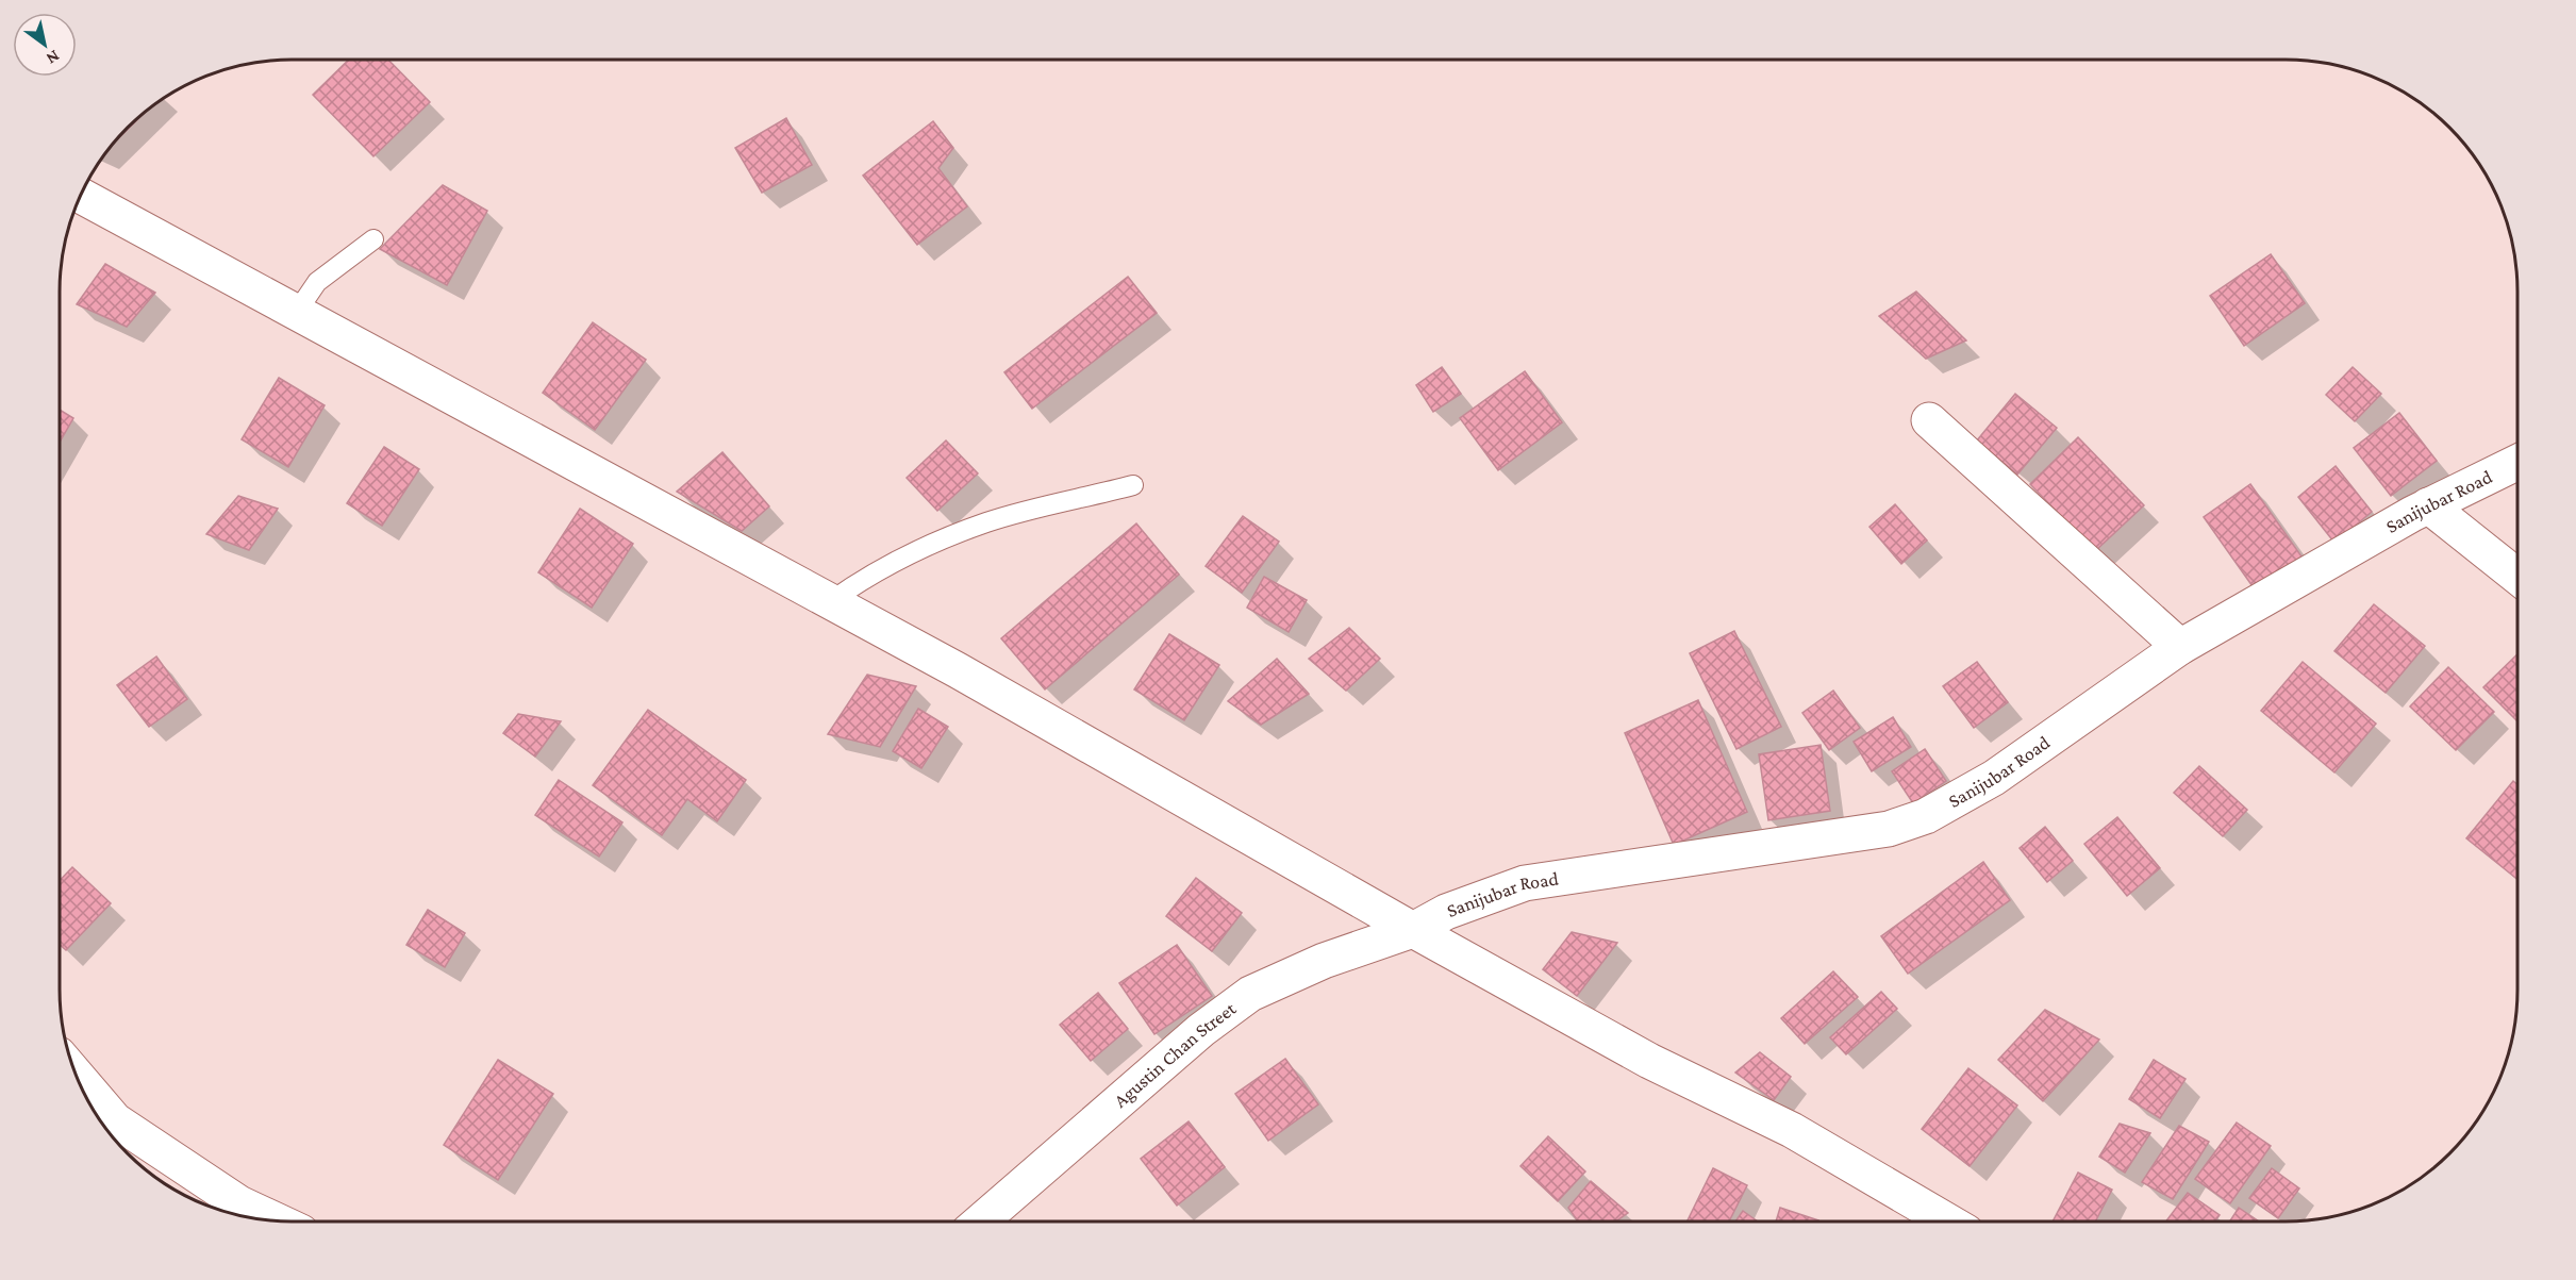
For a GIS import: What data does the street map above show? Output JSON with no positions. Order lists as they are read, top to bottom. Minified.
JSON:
{"streets":{"street":["Sanijubar Road","Agustin Chan Street"]},"crossings":[["Sanijubar Road","Agustin Chan Street"]],"north":"bottom right"}
